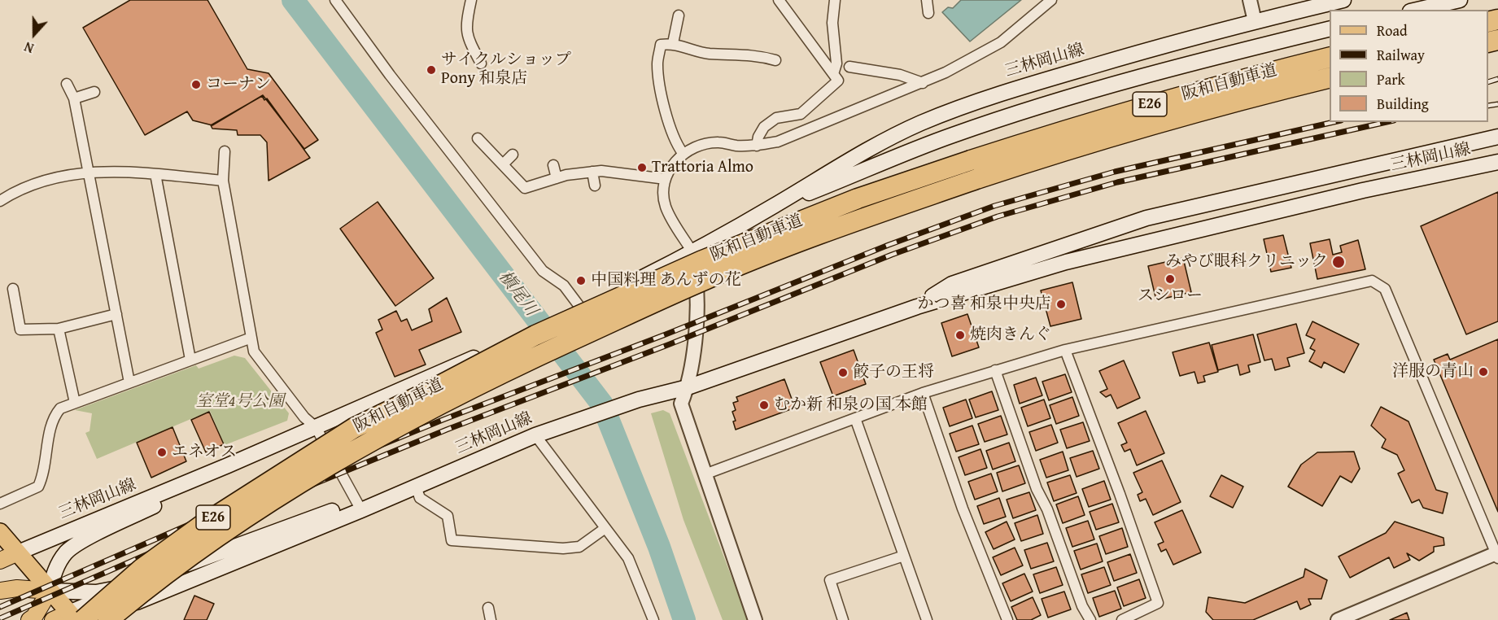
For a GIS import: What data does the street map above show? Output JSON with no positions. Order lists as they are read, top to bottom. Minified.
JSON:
{"streets":{"highway":["阪和自動車道","E26"],"main road":["三林岡山線"]},"water":["槇尾川"],"parks":["室堂4号公園"],"places":["サイクルショップ Pony 和泉店","コーナン","Trattoria Almo","みやび眼科クリニック","スシロー","中国料理 あんずの花","かつ喜 和泉中央店","焼肉きんぐ","洋服の青山","餃子の王将","むか新 和泉の国 本館","エネオス"],"legend":["Road","Railway","Park","Building"],"north":"bottom"}
